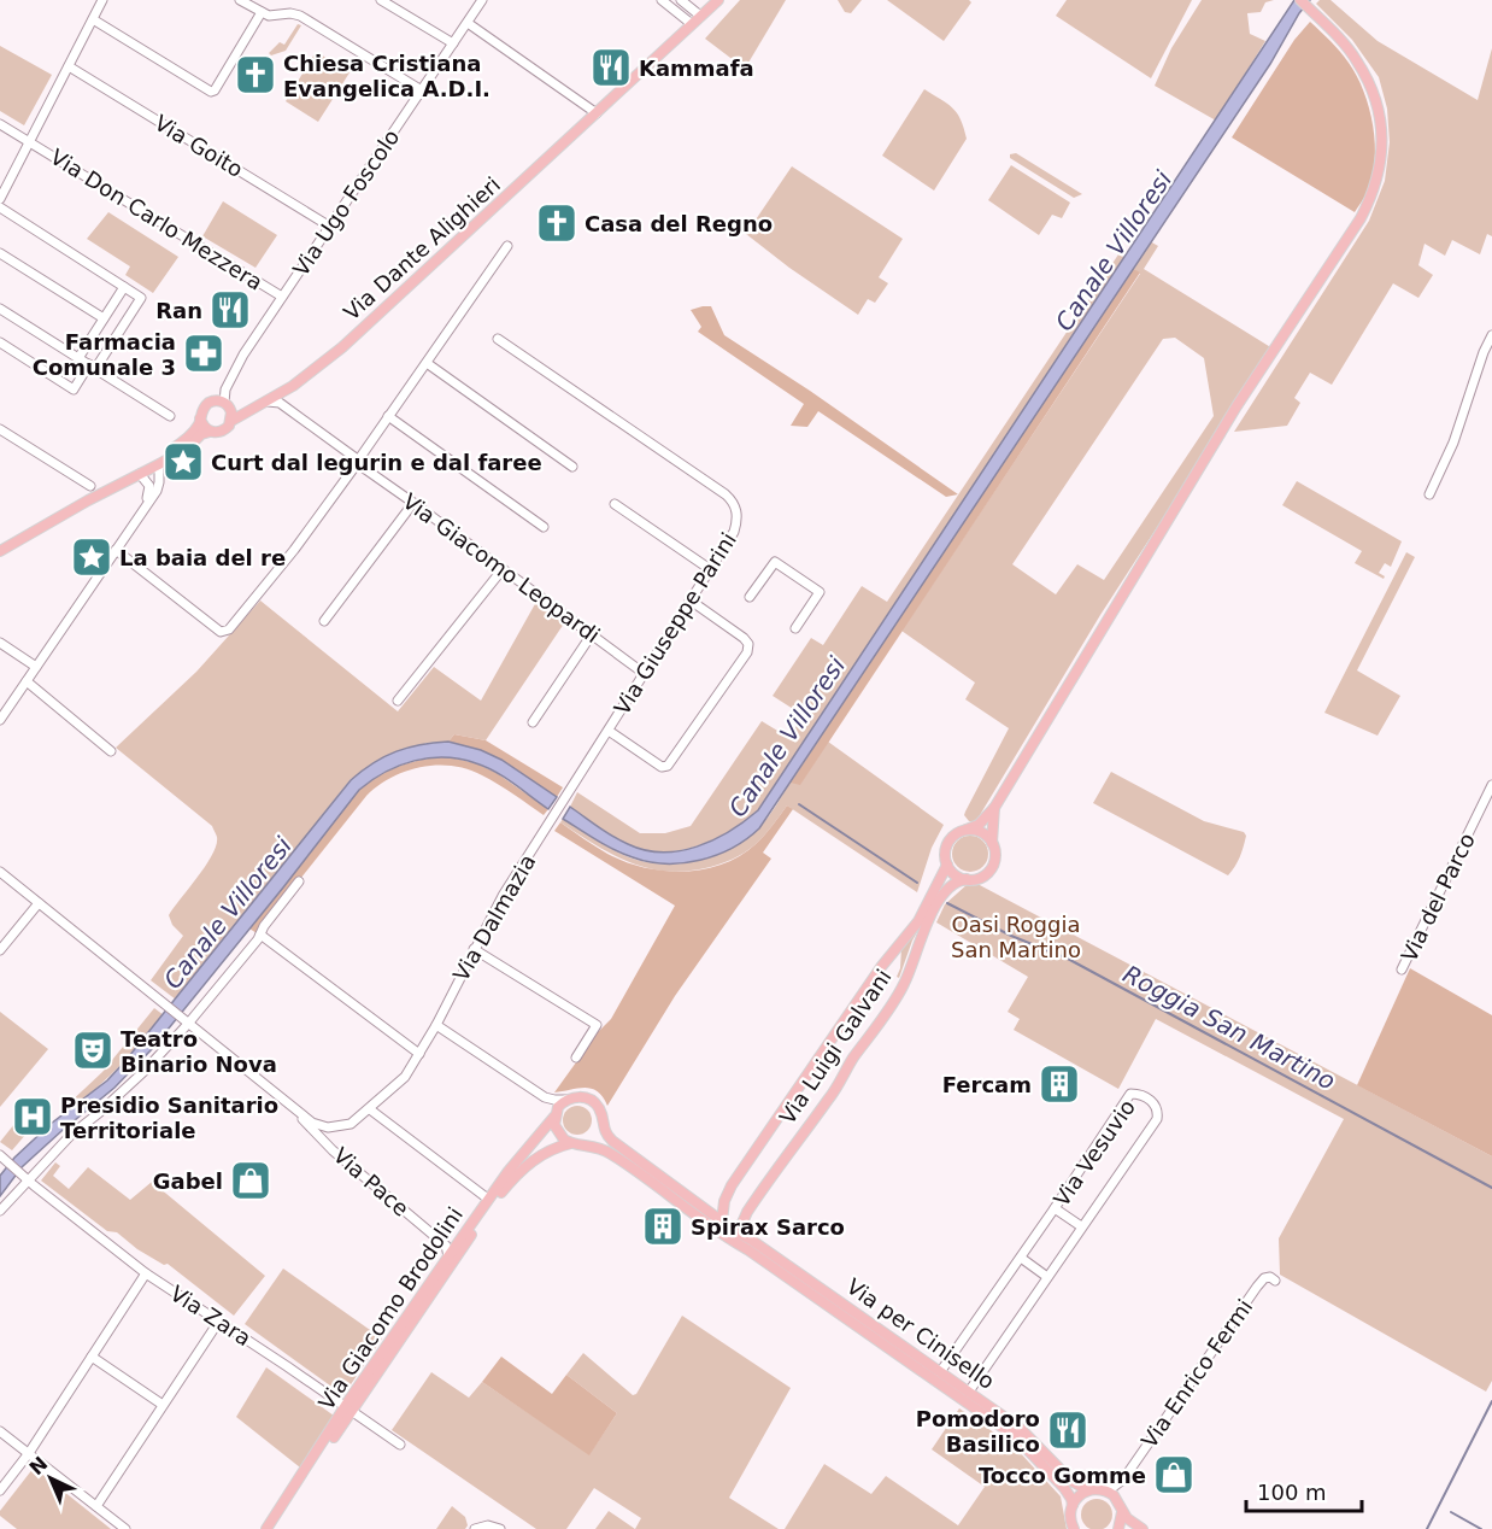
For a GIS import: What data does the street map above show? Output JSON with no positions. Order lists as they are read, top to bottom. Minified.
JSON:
{"streets":{"main road":["Via Dante Alighieri","Via Luigi Galvani","Via Giacomo Brodolini","Via per Cinisello"],"street":["Via Goito","Via Ugo Foscolo","Via Don Carlo Mezzera","Via Giacomo Leopardi","Via Giuseppe Parini","Via del Parco","Via Dalmazia","Via Vesuvio","Via Pace","Via Zara","Via Enrico Fermi"]},"crossings":[["Via Goito","Via Ugo Foscolo"],["Via Ugo Foscolo","Via Don Carlo Mezzera"],["Via Ugo Foscolo","Via Dante Alighieri"],["Via Dante Alighieri","Via Giacomo Leopardi"],["Via Giacomo Leopardi","Via Giuseppe Parini"],["Via Giuseppe Parini","Via Dalmazia"],["Via Dalmazia","Via per Cinisello"],["Via Luigi Galvani","Via per Cinisello"],["Via Vesuvio","Via per Cinisello"],["Via Pace","Via Giacomo Brodolini"],["Via Giacomo Brodolini","Via Zara"],["Via Giacomo Brodolini","Via per Cinisello"]],"water":["Canale Villoresi","Roggia San Martino"],"parks":["Oasi Roggia San Martino"],"places":{"restaurant":["Kammafa","Ran","Pomodoro Basilico"],"church":["Chiesa Cristiana Evangelica A.D.I.","Casa del Regno"],"pharmacy":["Farmacia Comunale 3"],"place":["Curt dal legurin e dal faree","La baia del re"],"theatre":["Teatro Binario Nova"],"building":["Fercam","Spirax Sarco"],"hospital":["Presidio Sanitario Territoriale"],"shop":["Gabel","Tocco Gomme"]},"scale_bar":"100 m","north":"top left"}
